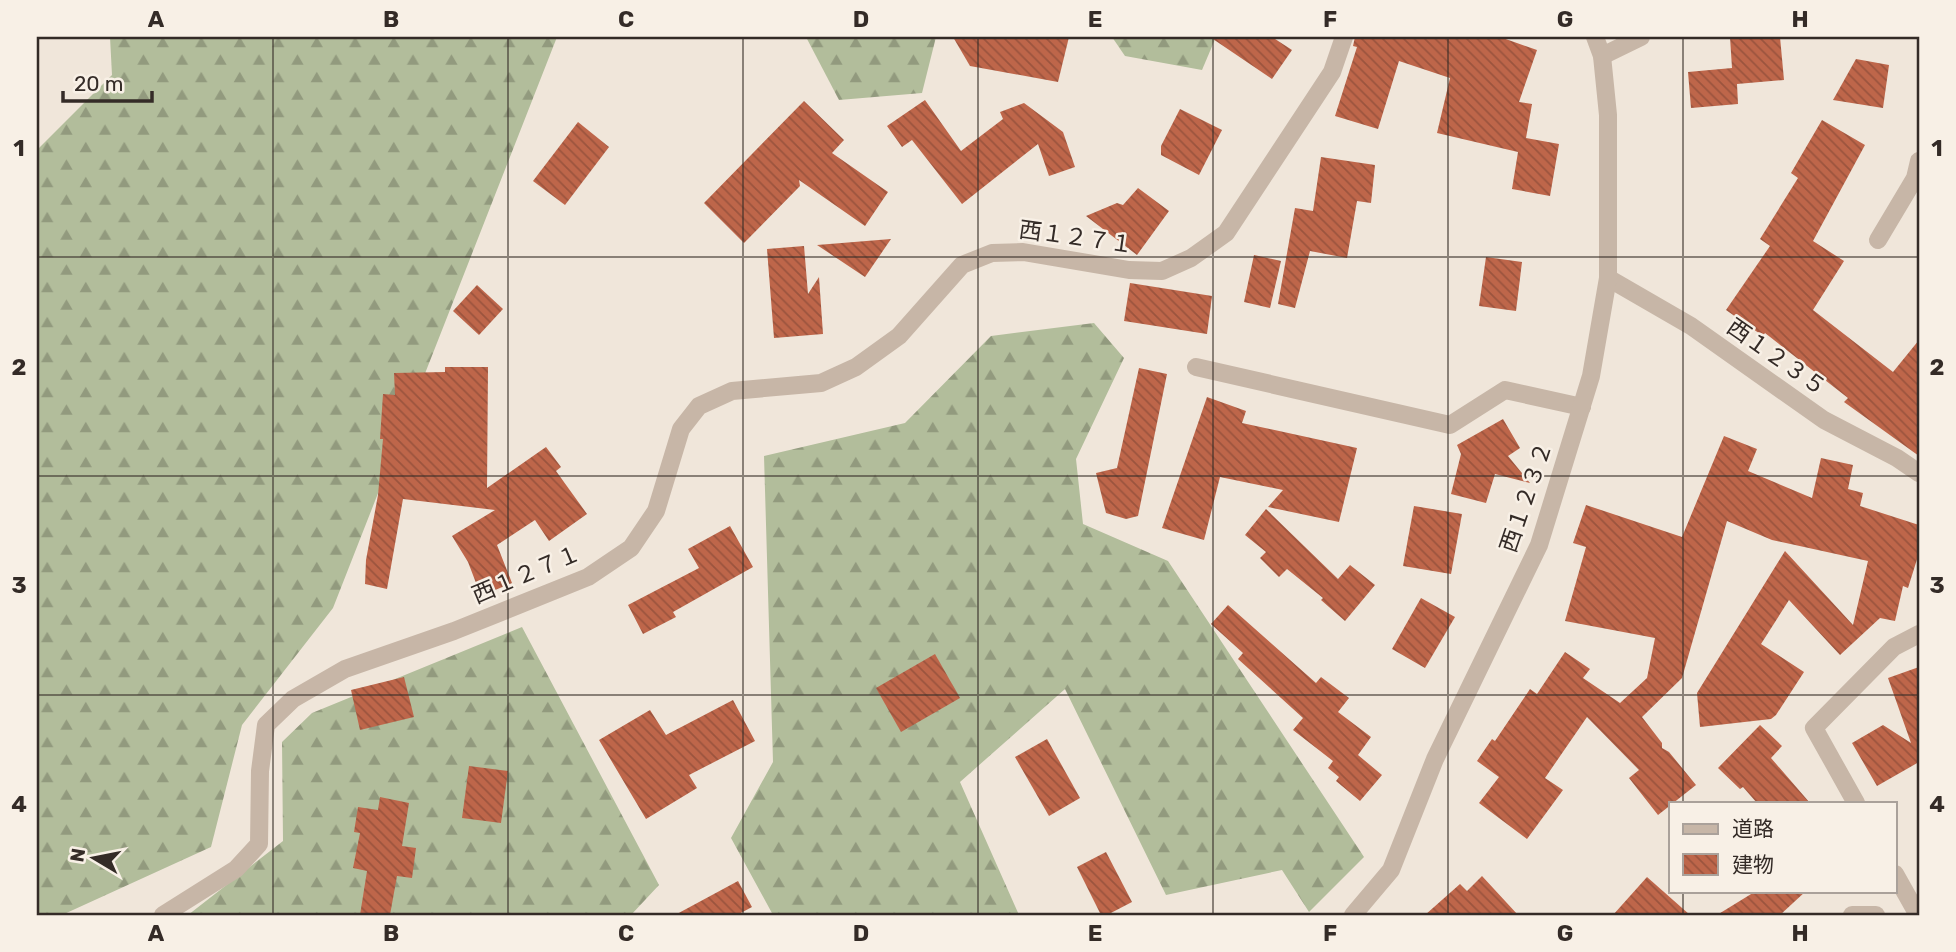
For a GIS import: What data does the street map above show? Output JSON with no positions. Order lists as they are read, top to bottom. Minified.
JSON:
{"streets":{"street":["西１２７１","西１２３５","西１２３２"]},"crossings":[["西１２３５","西１２３２"]],"legend":["道路","建物"],"scale_bar":"20 m","north":"left","grid":{"columns":["A","B","C","D","E","F","G","H"],"rows":["1","2","3","4"]}}
